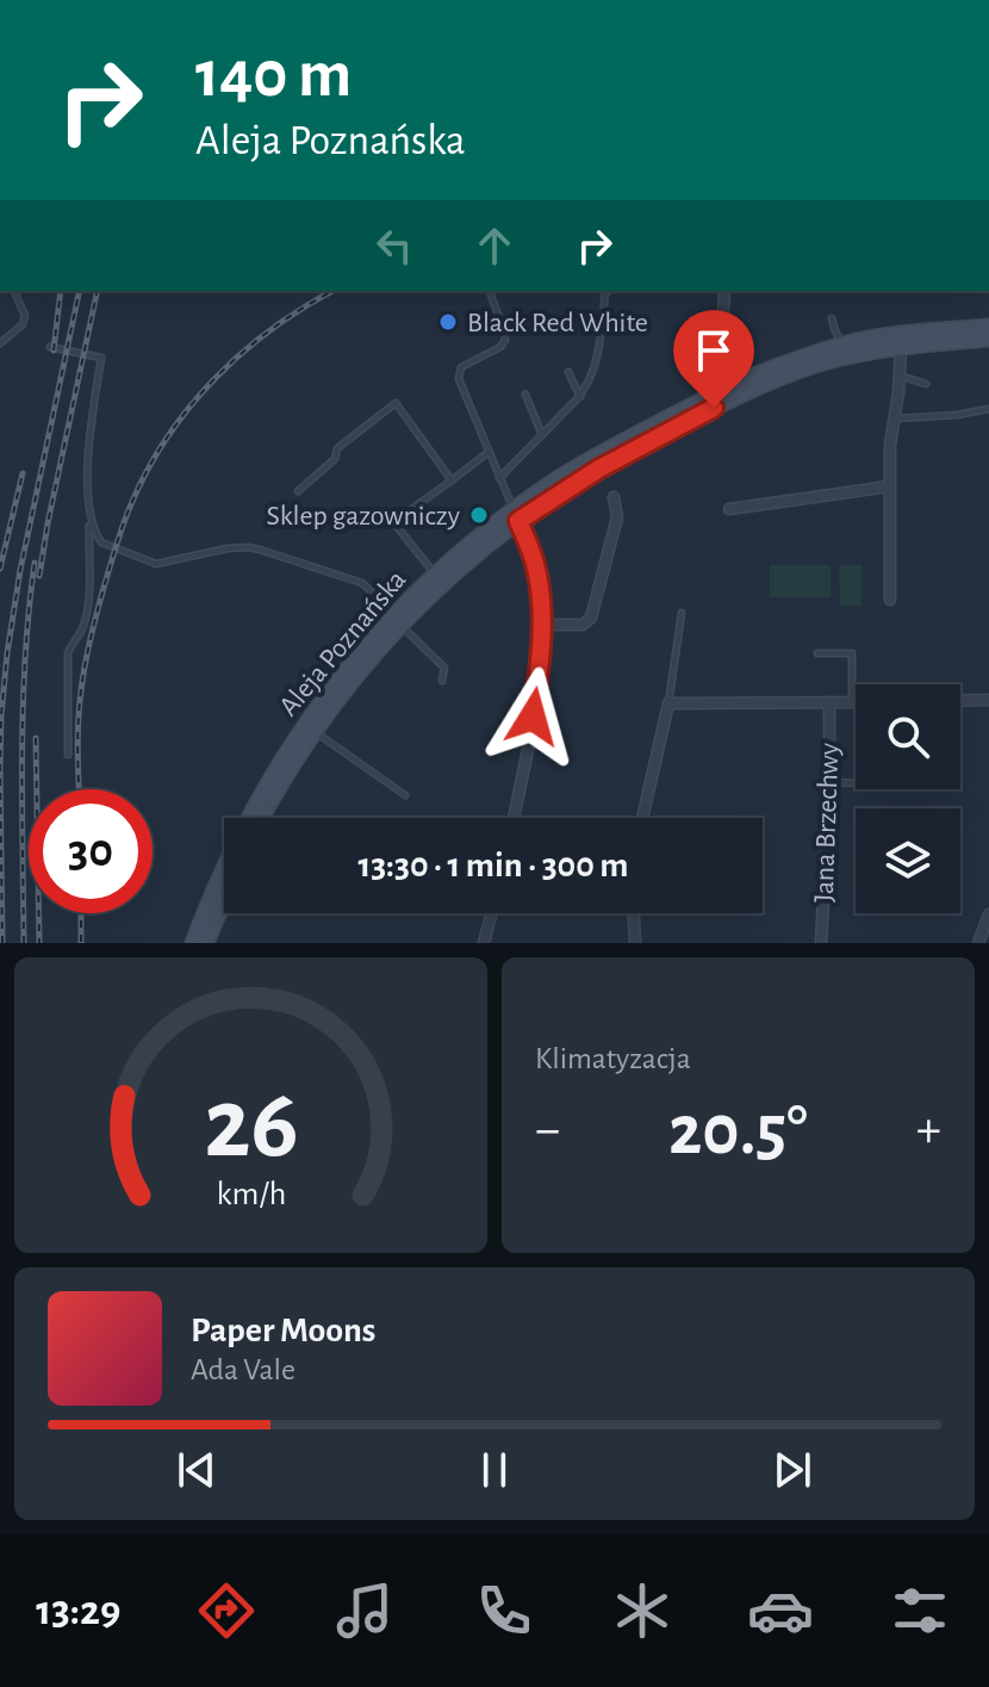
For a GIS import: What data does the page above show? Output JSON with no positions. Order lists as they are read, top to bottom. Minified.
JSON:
{"streets":{"main road":["Aleja Poznańska"],"street":["Jana Brzechwy"]},"places":["Black Red White","Sklep gazowniczy"],"page":{"turn":["140 m","Aleja Poznańska"],"limit":"30","trip":"13:30 · 1 min · 300 m","tile":"Klimatyzacja","heat":["−","20.5°","+"],"song":["Paper Moons","Ada Vale"],"tabs":"13:29","gauge":["26","km/h"]}}
